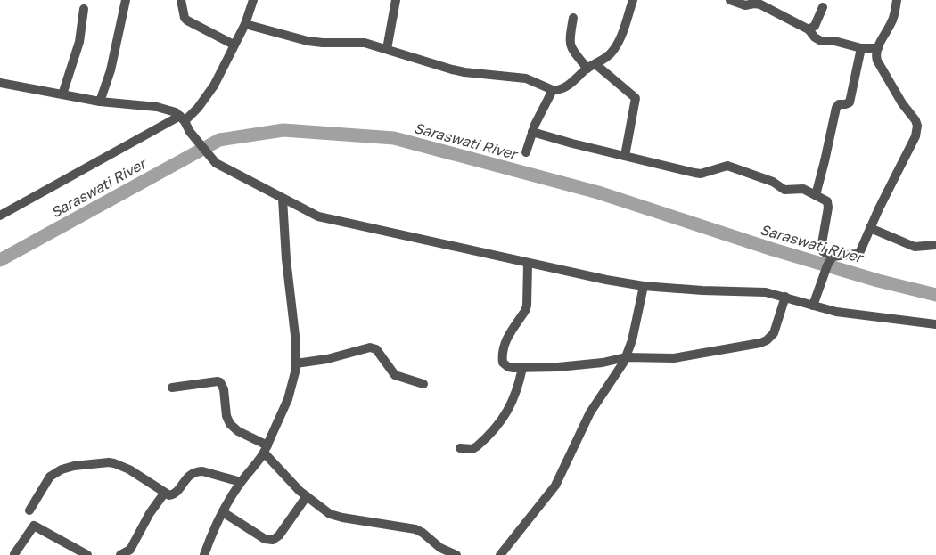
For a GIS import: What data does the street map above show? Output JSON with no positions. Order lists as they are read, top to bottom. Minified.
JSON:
{"water":["Saraswati River"]}
